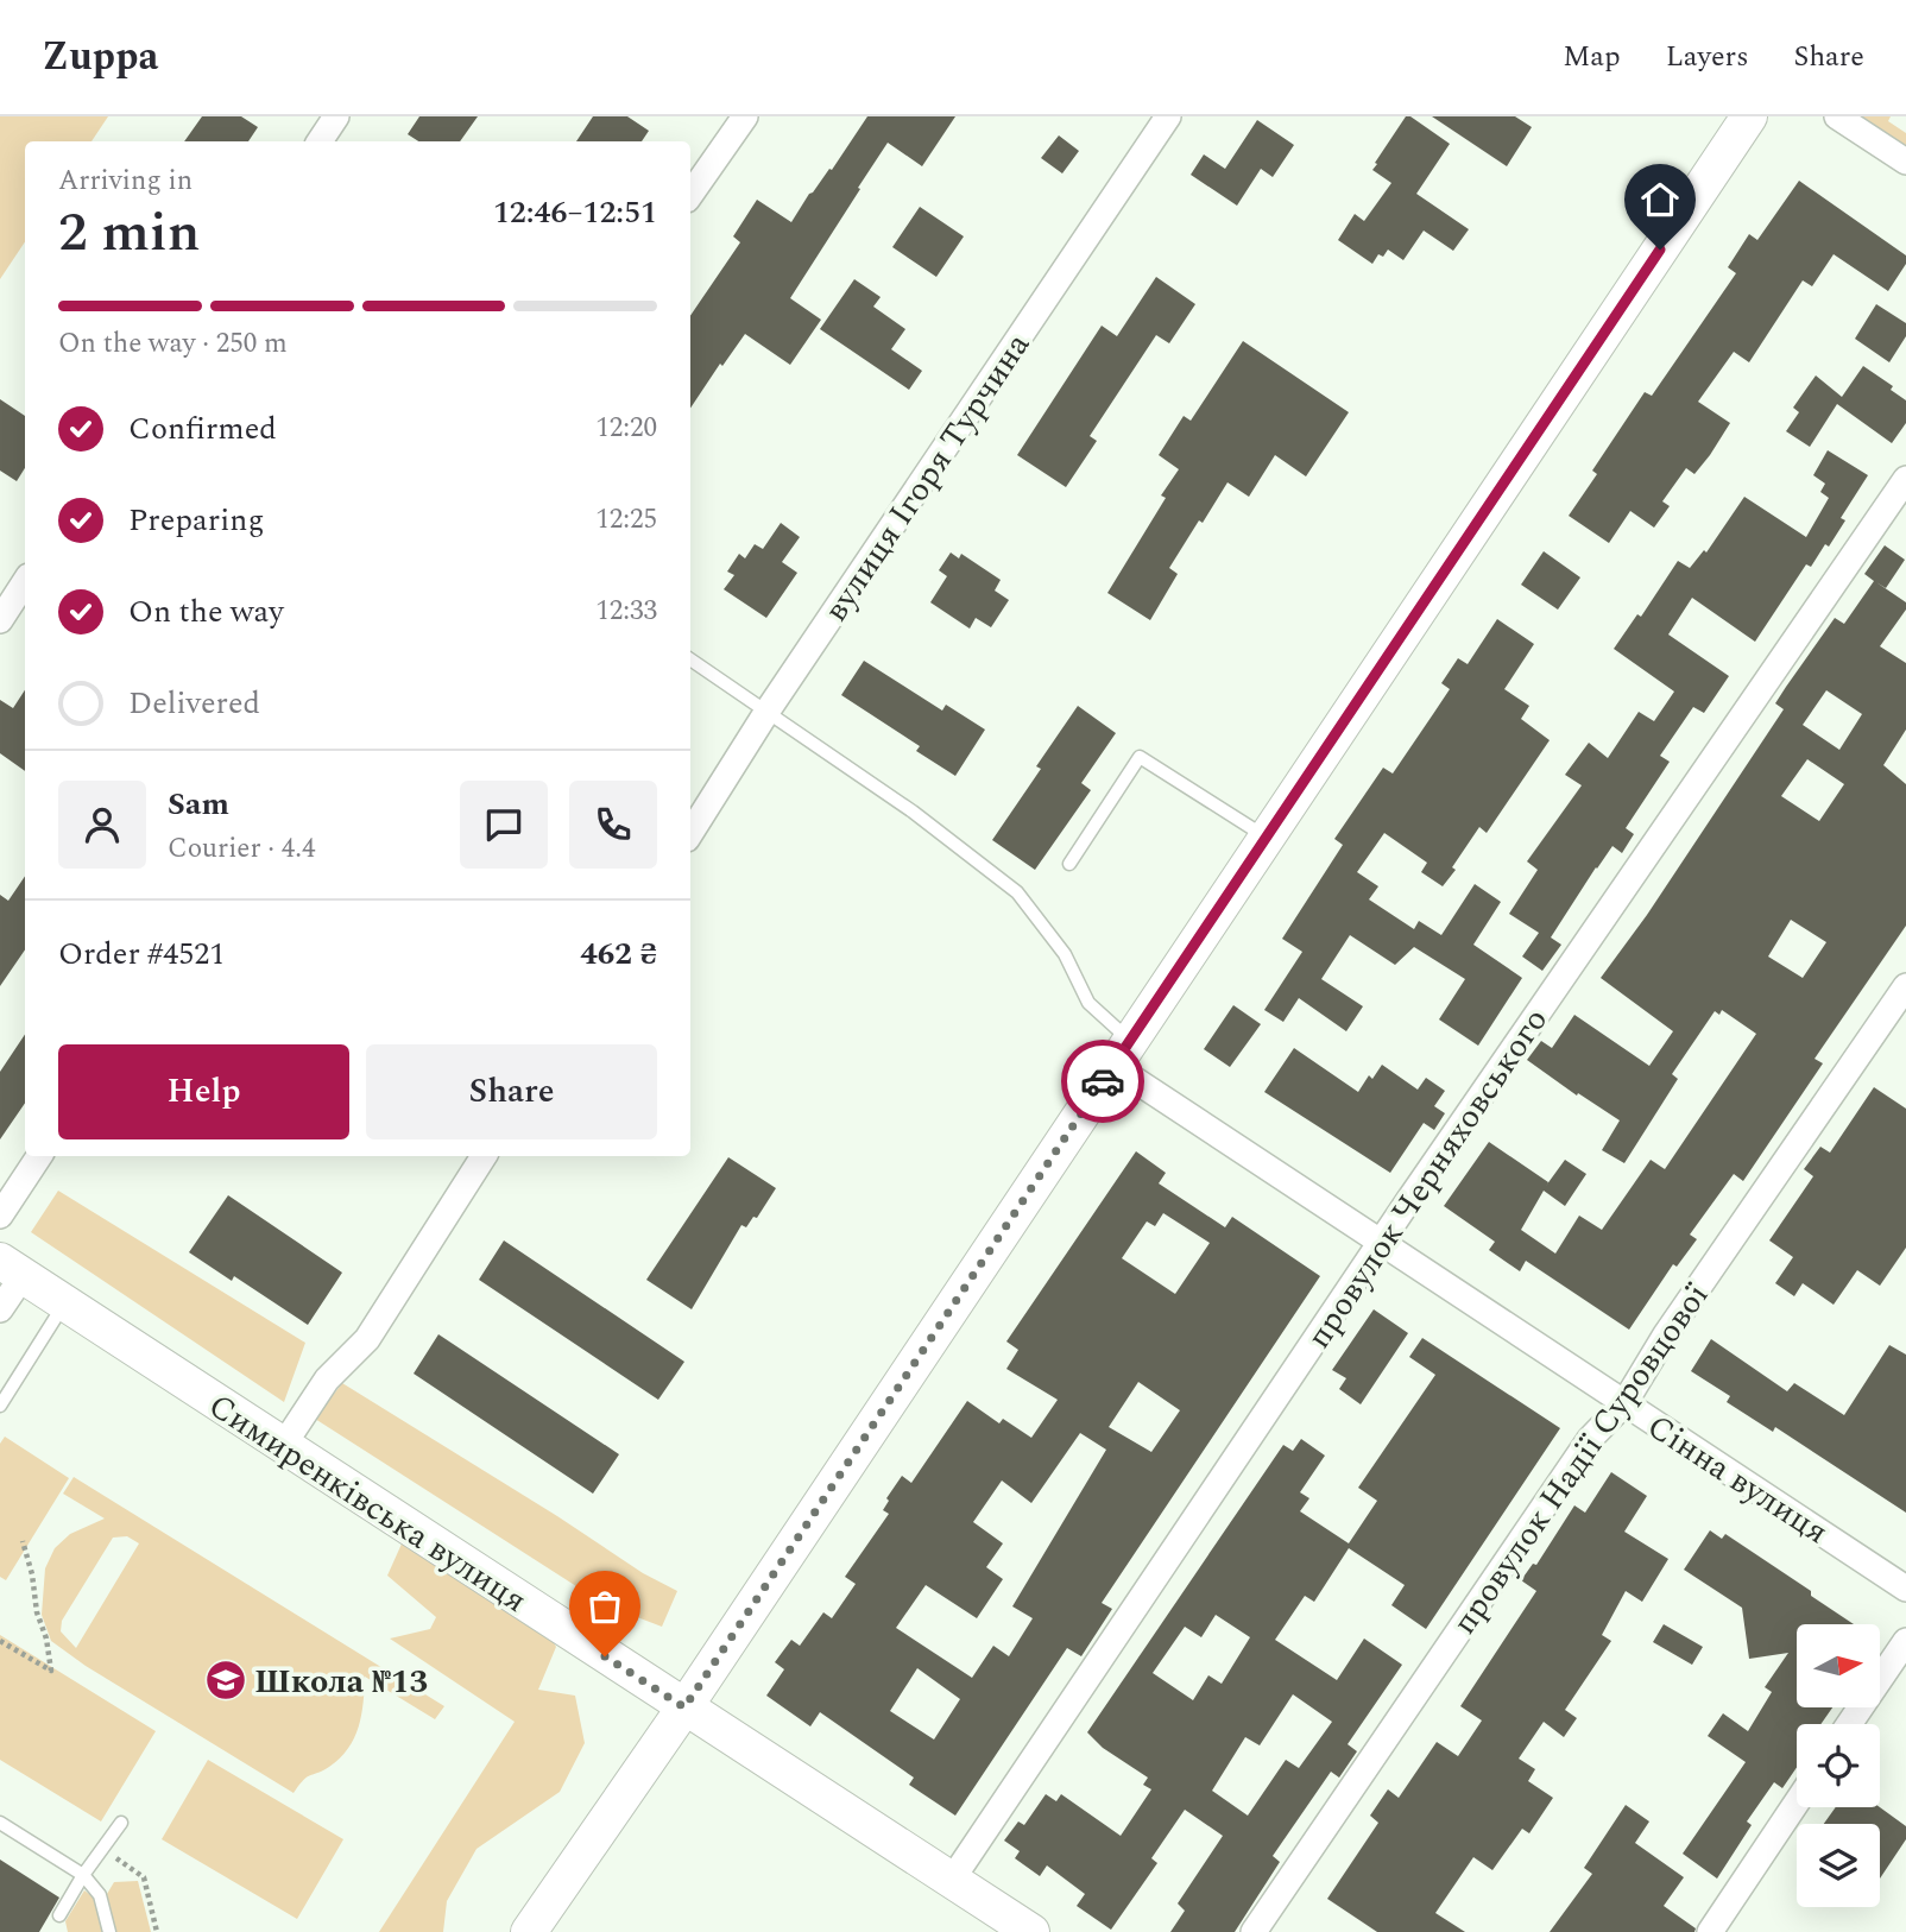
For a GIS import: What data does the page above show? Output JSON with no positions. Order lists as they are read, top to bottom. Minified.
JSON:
{"streets":{"main road":["Симиренківська вулиця"],"street":["вулиця Ігоря Турчина","провулок Черняховського","провулок Надії Суровцової","Сінна вулиця"]},"crossings":[["провулок Черняховського","Сінна вулиця"],["провулок Черняховського","Симиренківська вулиця"],["провулок Надії Суровцової","Сінна вулиця"]],"places":{"school or university":["Школа №13"]},"north":"right","page":{"header":"Zuppa","nav":["Map","Layers","Share"],"heading":["2 min","Arriving in","12:46–12:51"],"panel":["Sam","Courier · 4.4","Order #4521","462 ₴"],"bar":"On the way · 250 m","list":[["Confirmed","12:20"],["Preparing","12:25"],["On the way","12:33"],"Delivered"],"buttons":["Help","Share"]}}
